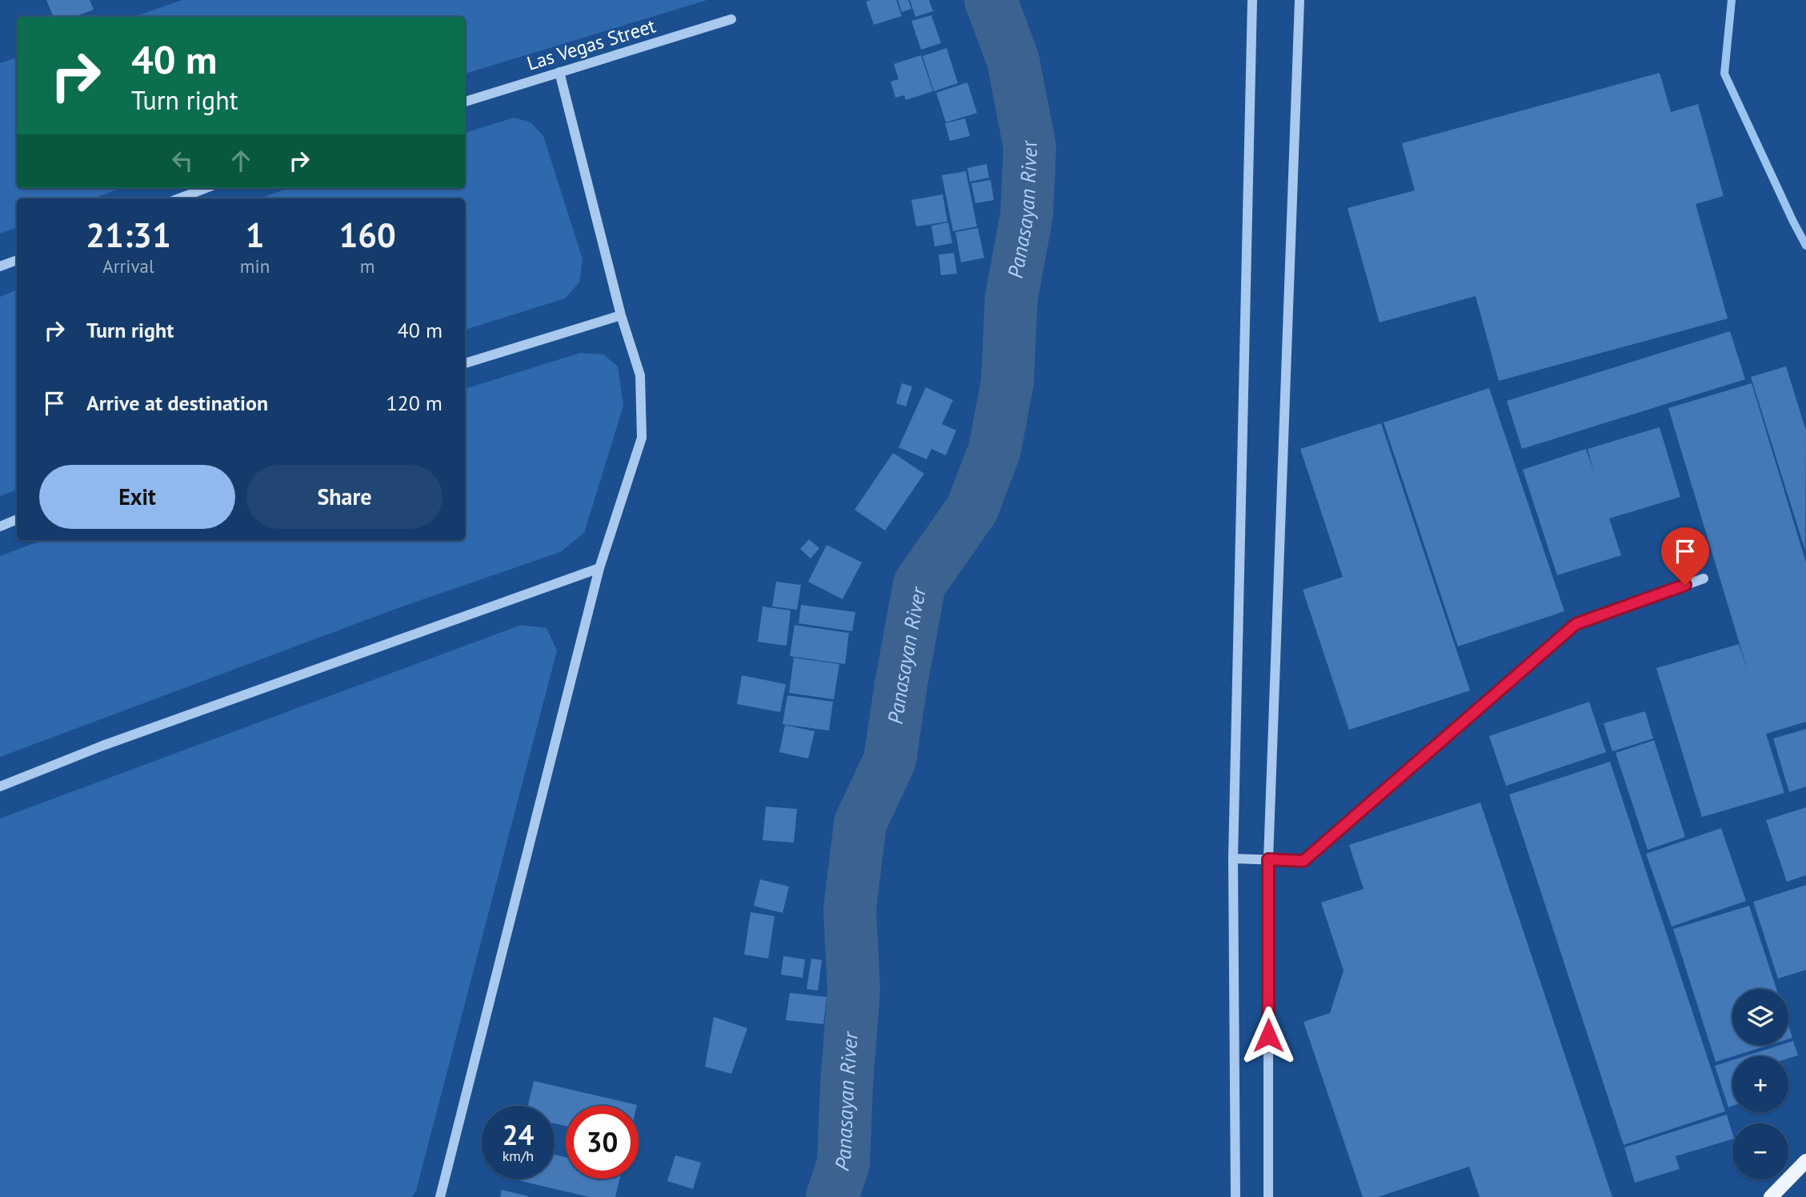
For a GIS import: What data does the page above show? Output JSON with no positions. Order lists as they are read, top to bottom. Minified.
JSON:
{"streets":{"street":["Las Vegas Street"]},"water":["Panasayan River"],"page":{"turn":["40 m","Turn right"],"eta":["21:31","Arrival","1","min","160","m"],"list":[{"name":"Turn right","value":"40 m"},{"name":"Arrive at destination","value":"120 m"}],"buttons":["Exit","Share"],"map_buttons":["+","−"],"speed":"24 km/h","limit":"30"}}
